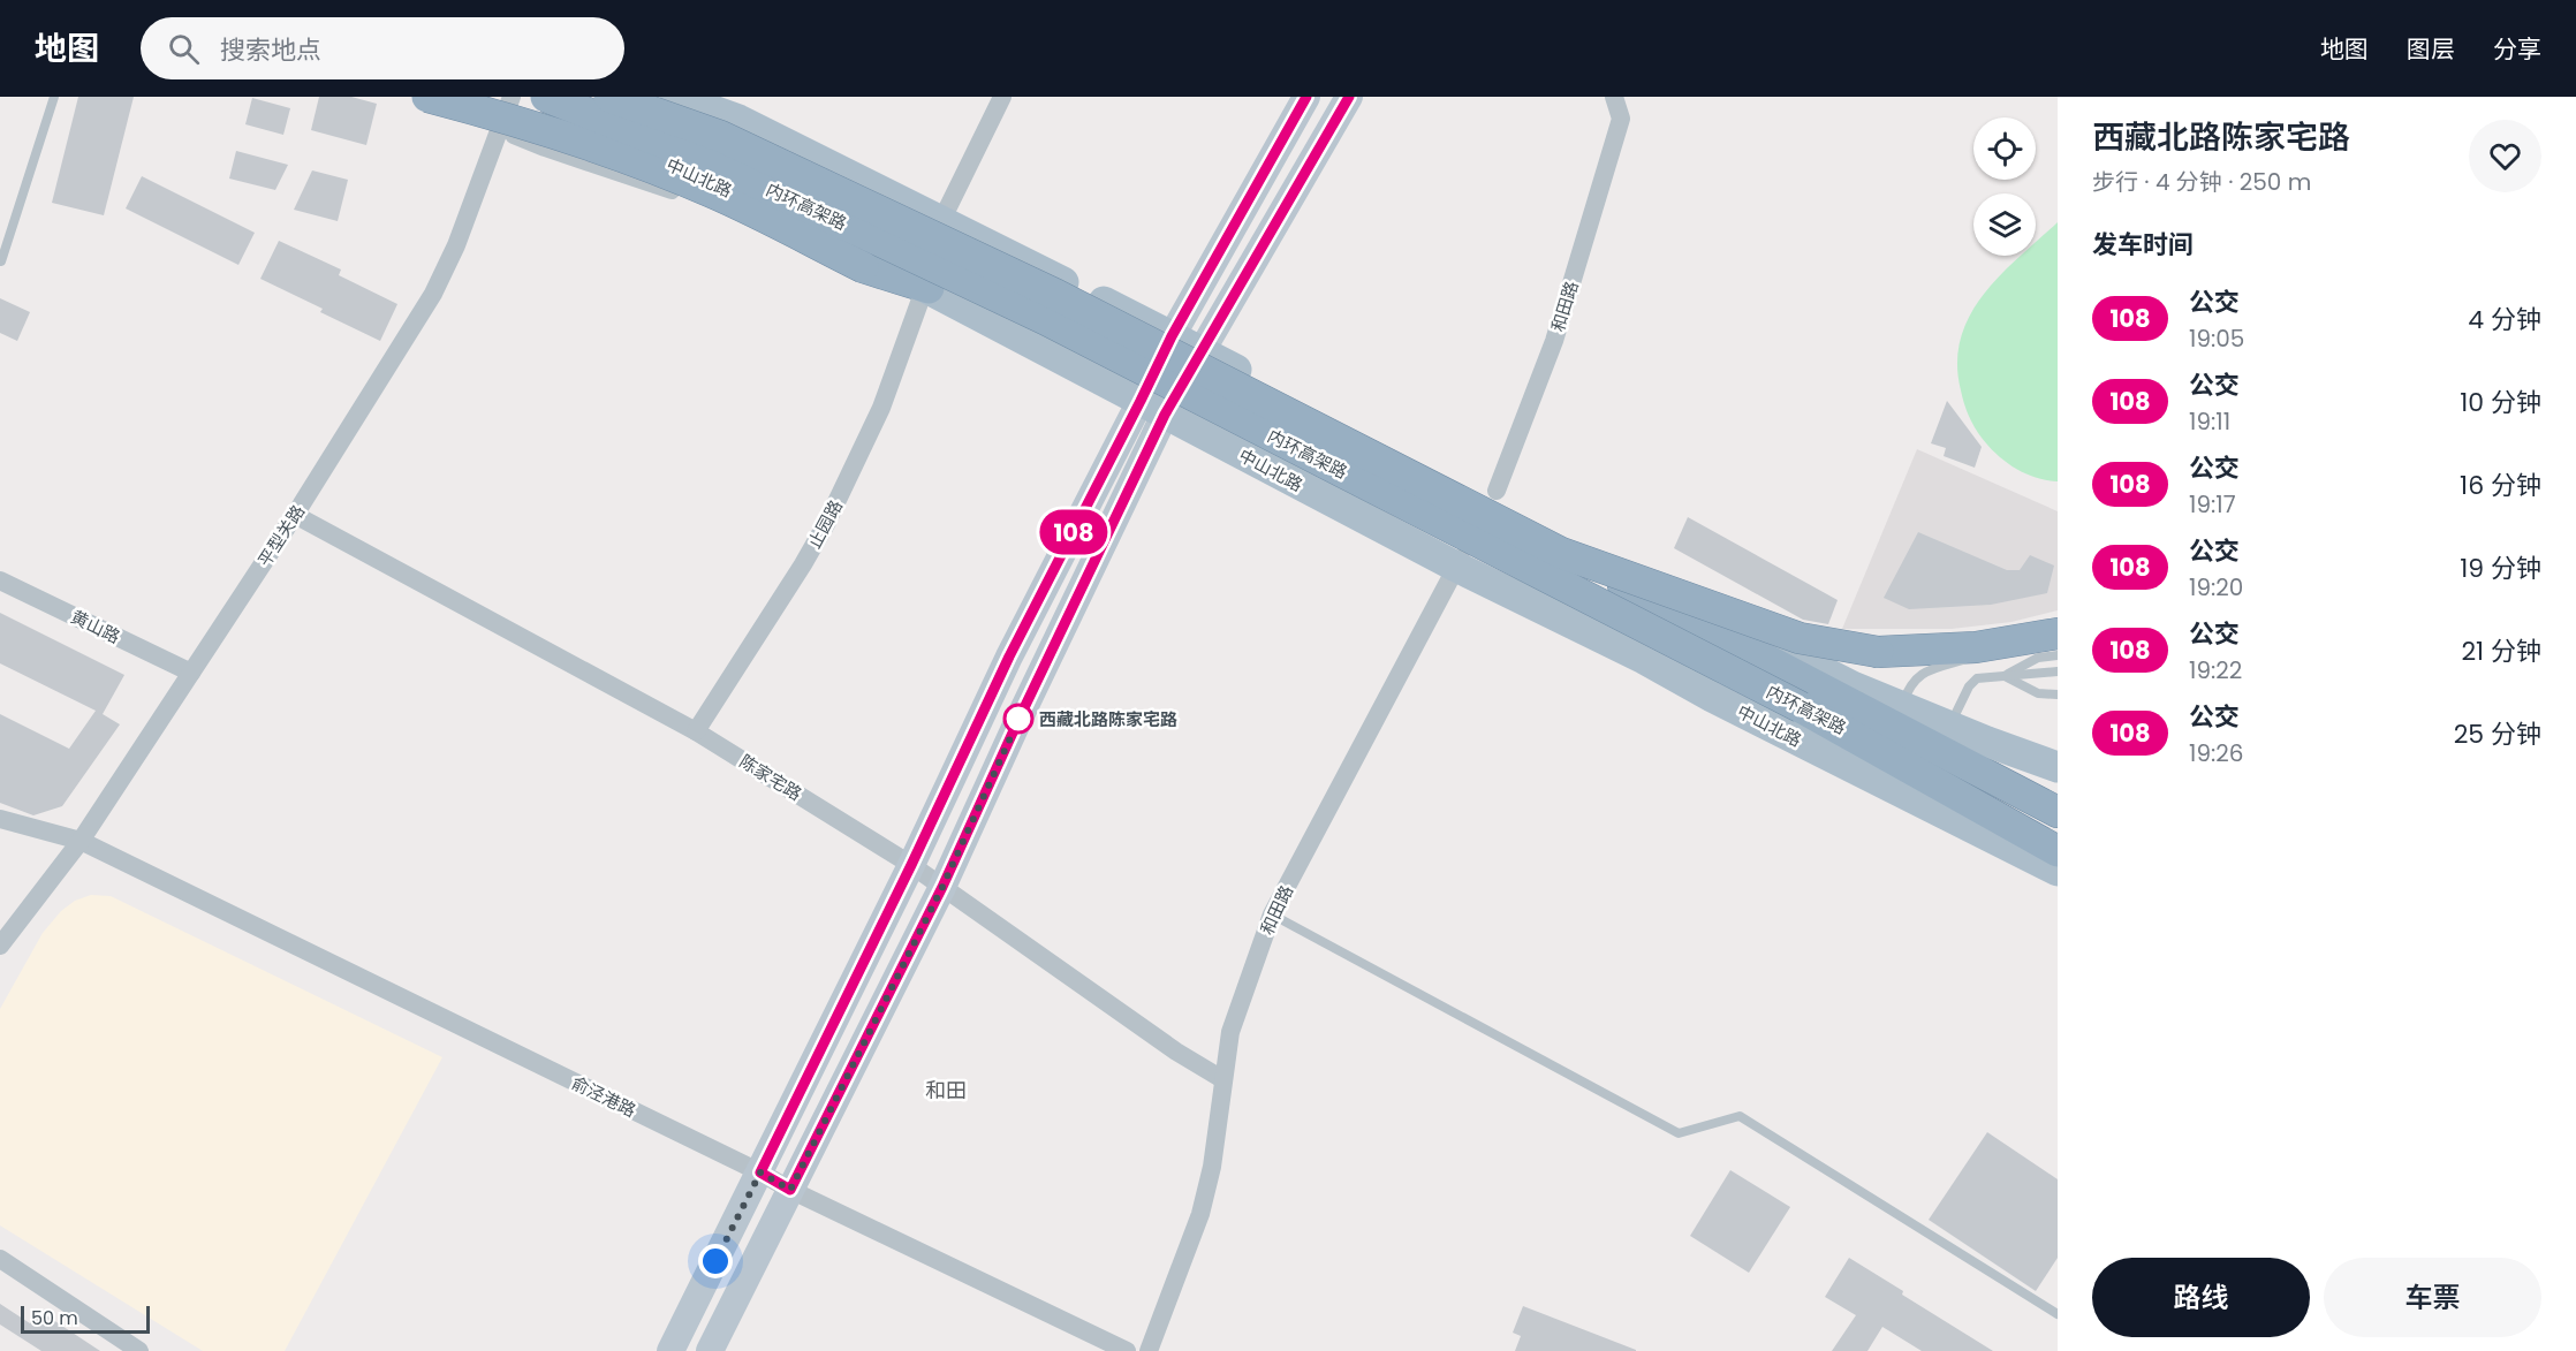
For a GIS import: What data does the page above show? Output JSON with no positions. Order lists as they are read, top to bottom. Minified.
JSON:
{"streets":{"highway":["内环高架路"],"main road":["中山北路"],"street":["和田路","止园路","平型关路","黄山路","陈家宅路","俞泾港路"]},"crossings":[["中山北路","和田路"],["中山北路","止园路"],["中山北路","平型关路"],["和田路","陈家宅路"],["止园路","陈家宅路"],["平型关路","黄山路"],["平型关路","陈家宅路"],["平型关路","俞泾港路"]],"districts":["和田"],"places":["西藏北路陈家宅路"],"lines":["bus line 108"],"scale_bar":"50 m","page":{"header":"地图","search":"搜索地点","nav":["地图","图层","分享"],"on_map":"108","heading":[["西藏北路陈家宅路","步行 · 4 分钟 · 250 m"],"发车时间"],"list":[{"mark":"108","name":"公交","note":"19:05","value":"4 分钟"},{"mark":"108","name":"公交","note":"19:11","value":"10 分钟"},{"mark":"108","name":"公交","note":"19:17","value":"16 分钟"},{"mark":"108","name":"公交","note":"19:20","value":"19 分钟"},{"mark":"108","name":"公交","note":"19:22","value":"21 分钟"},{"mark":"108","name":"公交","note":"19:26","value":"25 分钟"}],"buttons":["路线","车票"],"scale":"50 m"}}
